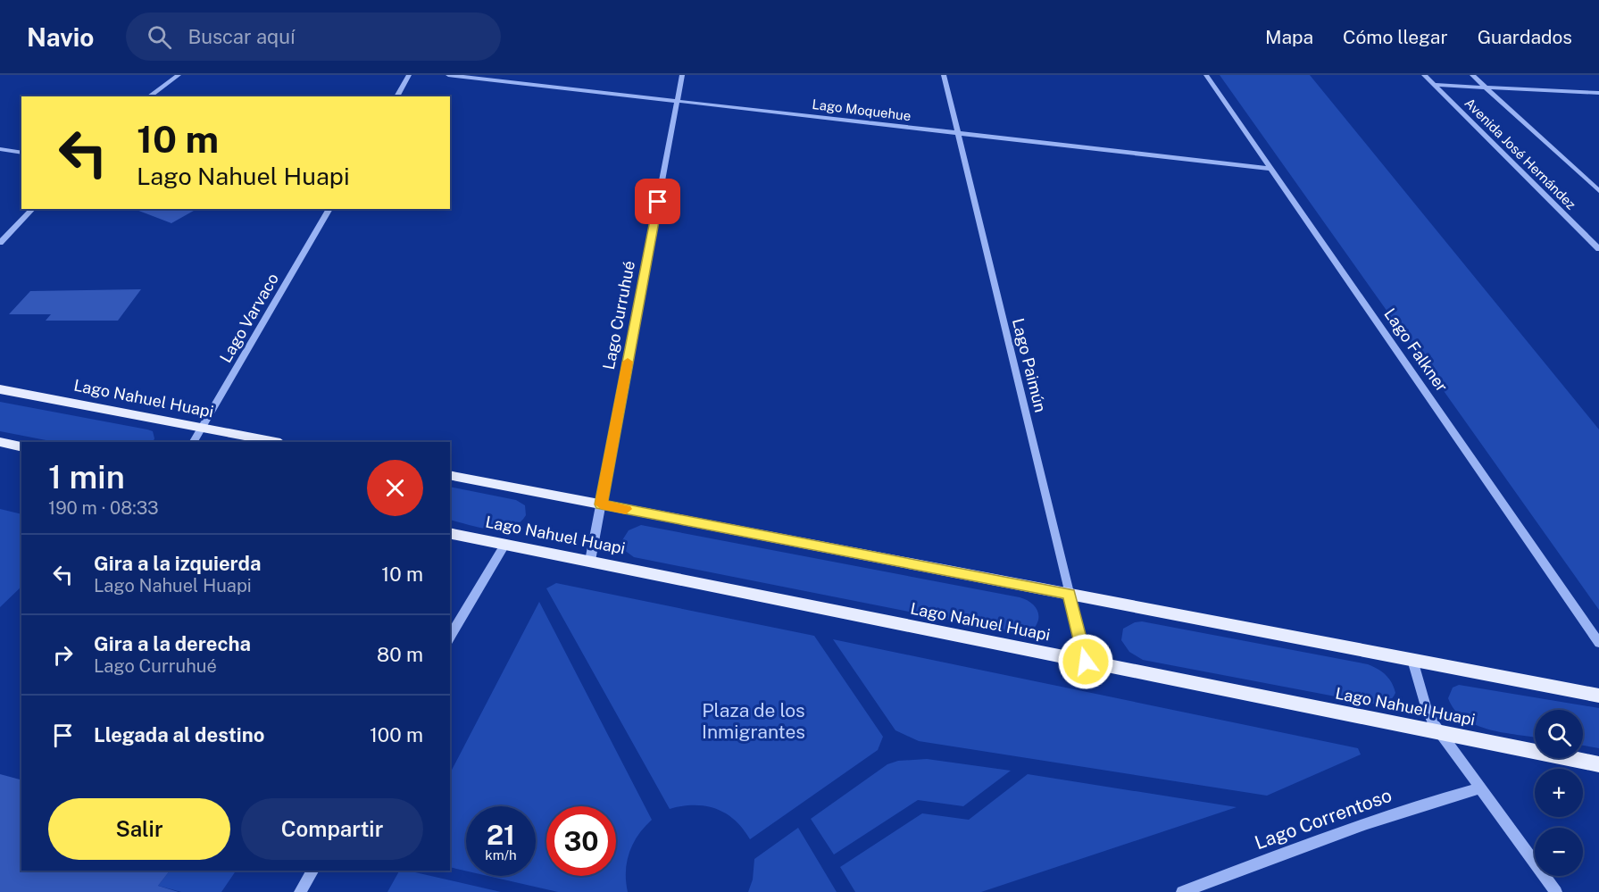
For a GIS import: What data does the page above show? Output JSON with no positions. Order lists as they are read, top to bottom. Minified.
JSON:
{"streets":{"main road":["Lago Nahuel Huapi"],"street":["Lago Moquehue","Avenida José Hernández","Lago Curruhué","Lago Varvaco","Lago Falkner","Lago Paimún","Lago Correntoso"]},"crossings":[["Lago Moquehue","Lago Curruhué"],["Lago Moquehue","Lago Falkner"],["Lago Moquehue","Lago Paimún"],["Lago Curruhué","Lago Nahuel Huapi"],["Lago Varvaco","Lago Nahuel Huapi"],["Lago Paimún","Lago Nahuel Huapi"]],"parks":["Plaza de los Inmigrantes"],"page":{"header":"Navio","search":"Buscar aquí","nav":["Mapa","Cómo llegar","Guardados"],"turn":["10 m","Lago Nahuel Huapi"],"heading":["1 min","190 m · 08:33"],"list":[{"name":"Gira a la izquierda","note":"Lago Nahuel Huapi","value":"10 m"},{"name":"Gira a la derecha","note":"Lago Curruhué","value":"80 m"},{"name":"Llegada al destino","value":"100 m"}],"map_buttons":["+","−"],"buttons":["Salir","Compartir"],"speed":"21 km/h","limit":"30"}}
